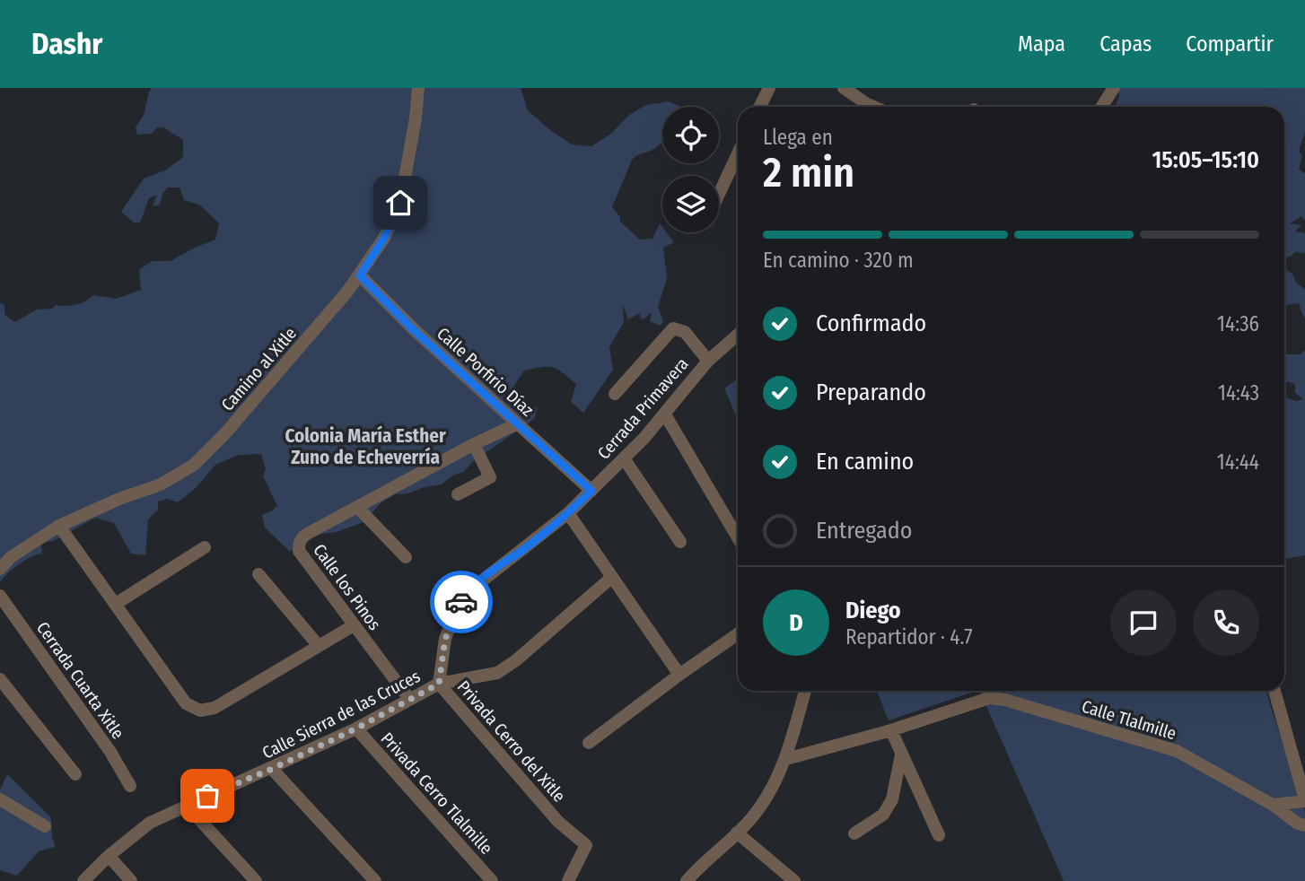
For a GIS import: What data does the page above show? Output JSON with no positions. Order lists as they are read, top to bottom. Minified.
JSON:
{"streets":{"street":["Camino al Xitle","Calle Porfirio Díaz","Cerrada Primavera","Calle los Pinos","Cerrada Cuarta Xitle","Calle Sierra de las Cruces","Calle Tlalmille","Privada Cerro del Xitle","Privada Cerro Tlalmille"]},"crossings":[["Camino al Xitle","Calle Porfirio Díaz"],["Calle Porfirio Díaz","Cerrada Primavera"],["Calle Porfirio Díaz","Calle los Pinos"],["Cerrada Primavera","Calle Sierra de las Cruces"],["Cerrada Primavera","Privada Cerro del Xitle"],["Calle los Pinos","Calle Sierra de las Cruces"],["Calle Sierra de las Cruces","Privada Cerro del Xitle"],["Calle Sierra de las Cruces","Privada Cerro Tlalmille"]],"districts":["Colonia María Esther Zuno de Echeverría"],"page":{"header":"Dashr","nav":["Mapa","Capas","Compartir"],"heading":["2 min","Llega en","15:05–15:10"],"panel":["Diego","Repartidor · 4.7"],"bar":"En camino · 320 m","list":[["Confirmado","14:36"],["Preparando","14:43"],["En camino","14:44"],"Entregado"],"round":"D"}}
